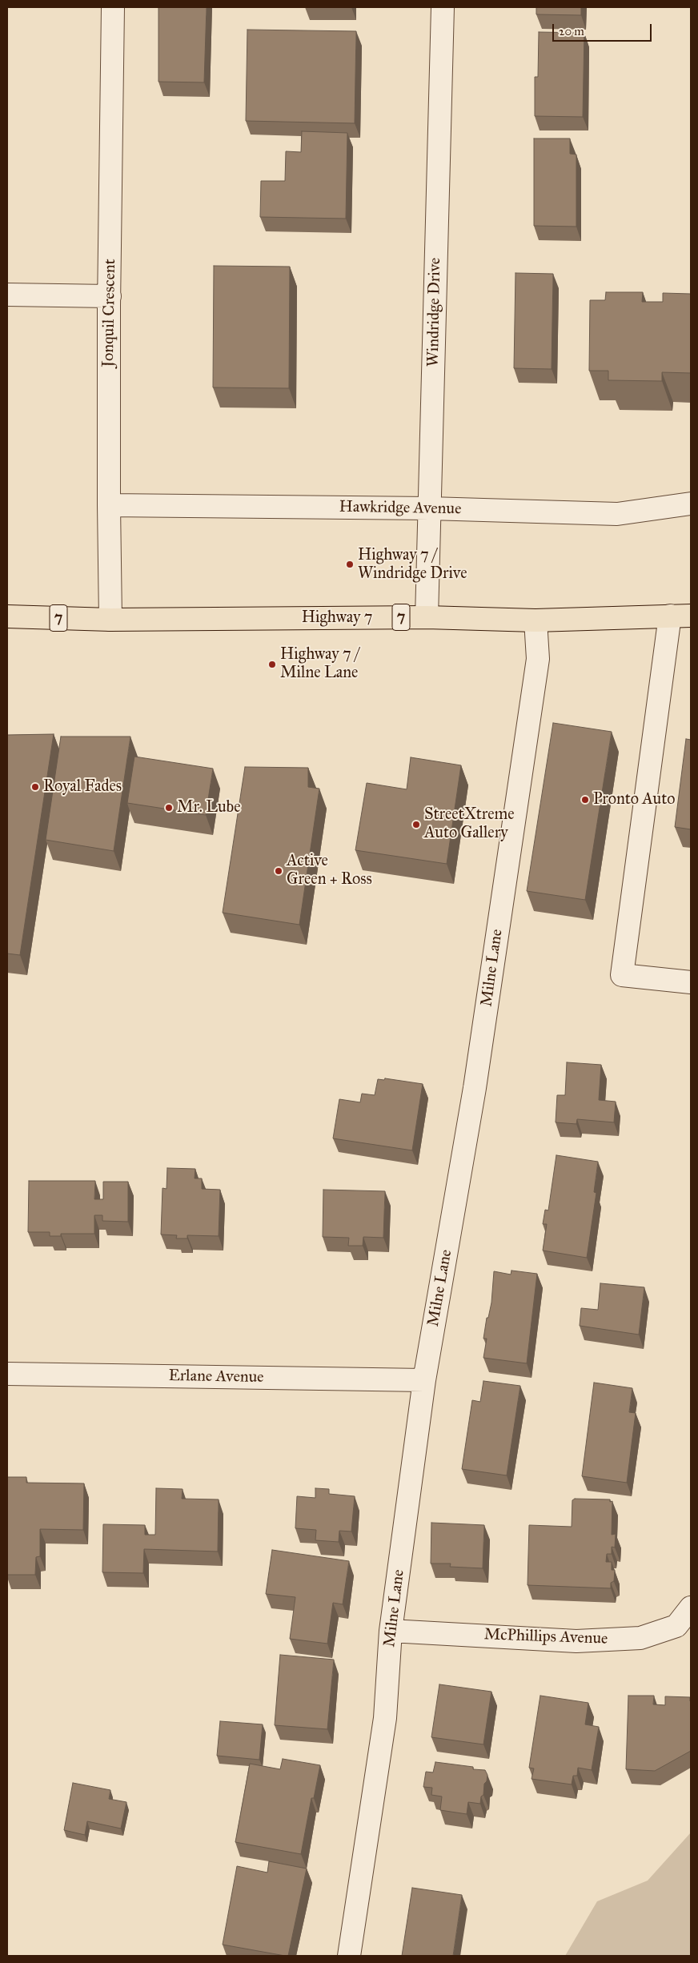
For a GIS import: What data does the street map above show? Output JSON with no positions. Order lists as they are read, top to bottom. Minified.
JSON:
{"streets":{"main road":["7","Highway 7"],"street":["Windridge Drive","Jonquil Crescent","Hawkridge Avenue","Milne Lane","Erlane Avenue","McPhillips Avenue"]},"crossings":[["Windridge Drive","Hawkridge Avenue"],["Windridge Drive","Highway 7"],["Jonquil Crescent","Hawkridge Avenue"],["Jonquil Crescent","Highway 7"],["Highway 7","Milne Lane"],["Milne Lane","Erlane Avenue"],["Milne Lane","McPhillips Avenue"]],"places":["Highway 7 / Windridge Drive","Highway 7 / Milne Lane","Royal Fades","Pronto Auto","Mr. Lube","StreetXtreme Auto Gallery","Active Green + Ross"],"scale_bar":"20 m"}
